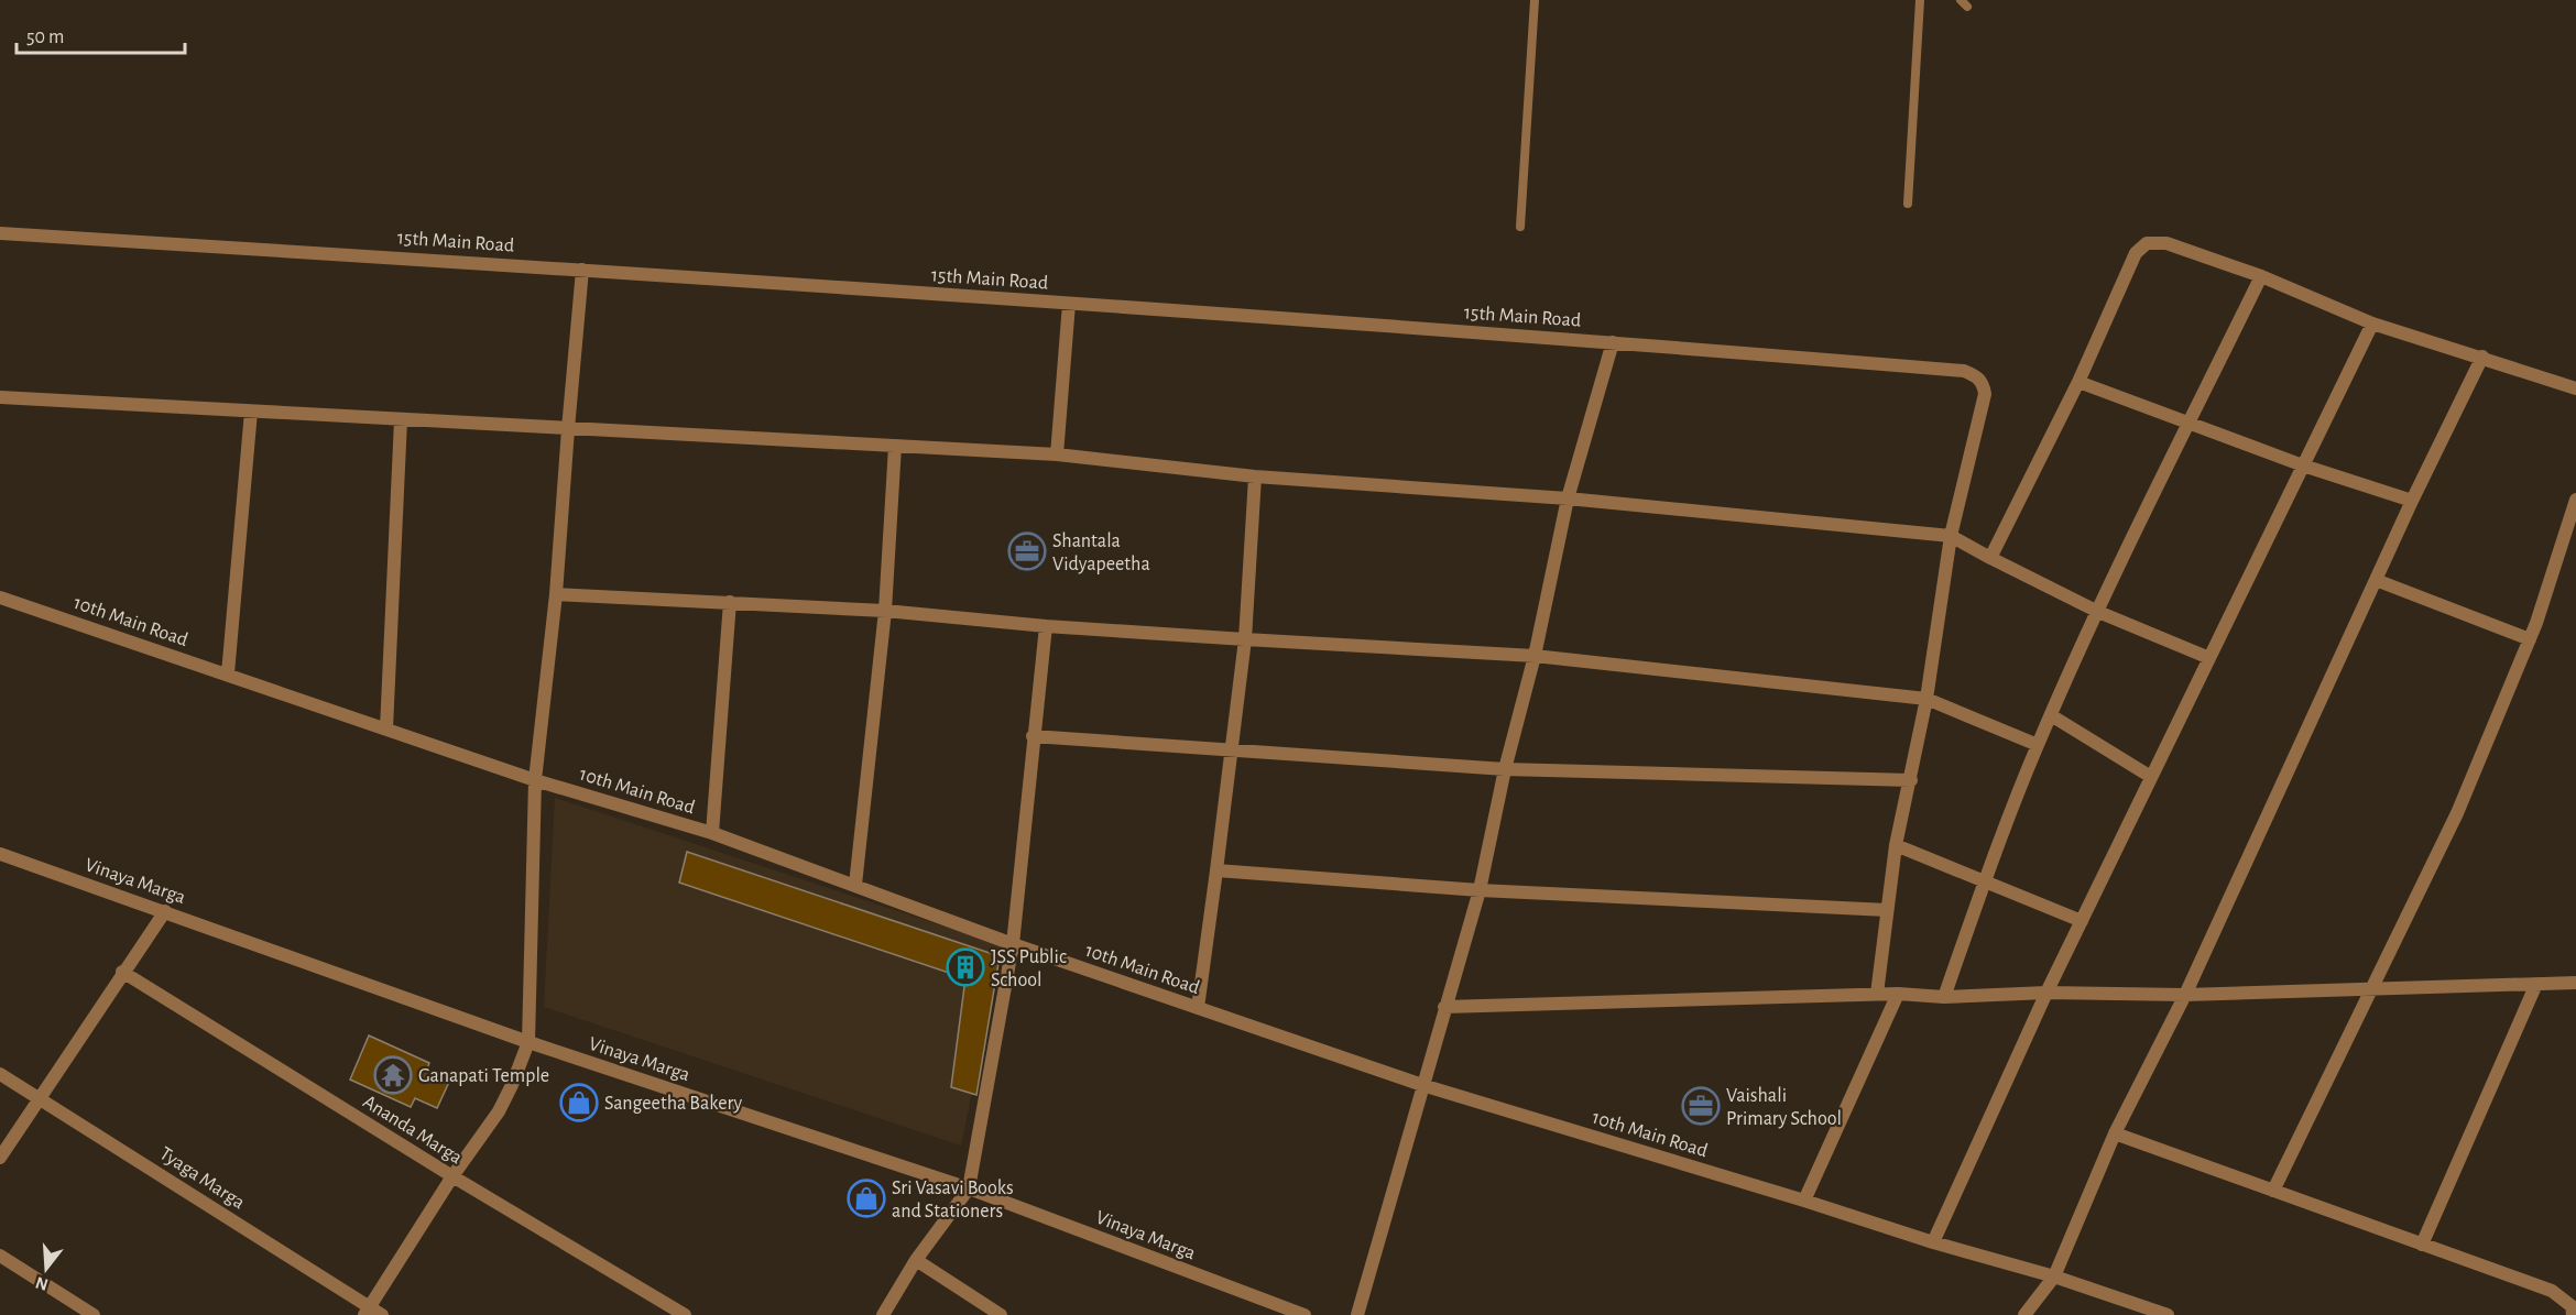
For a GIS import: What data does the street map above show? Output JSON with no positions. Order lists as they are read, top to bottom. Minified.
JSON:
{"streets":{"street":["15th Main Road","10th Main Road","Vinaya Marga","Ananda Marga","Tyaga Marga"]},"places":{"office":["Shantala Vidyapeetha","Vaishali Primary School"],"building":["JSS Public School"],"temple":["Ganapati Temple"],"shop":["Sangeetha Bakery","Sri Vasavi Books and Stationers"]},"scale_bar":"50 m","north":"bottom"}
